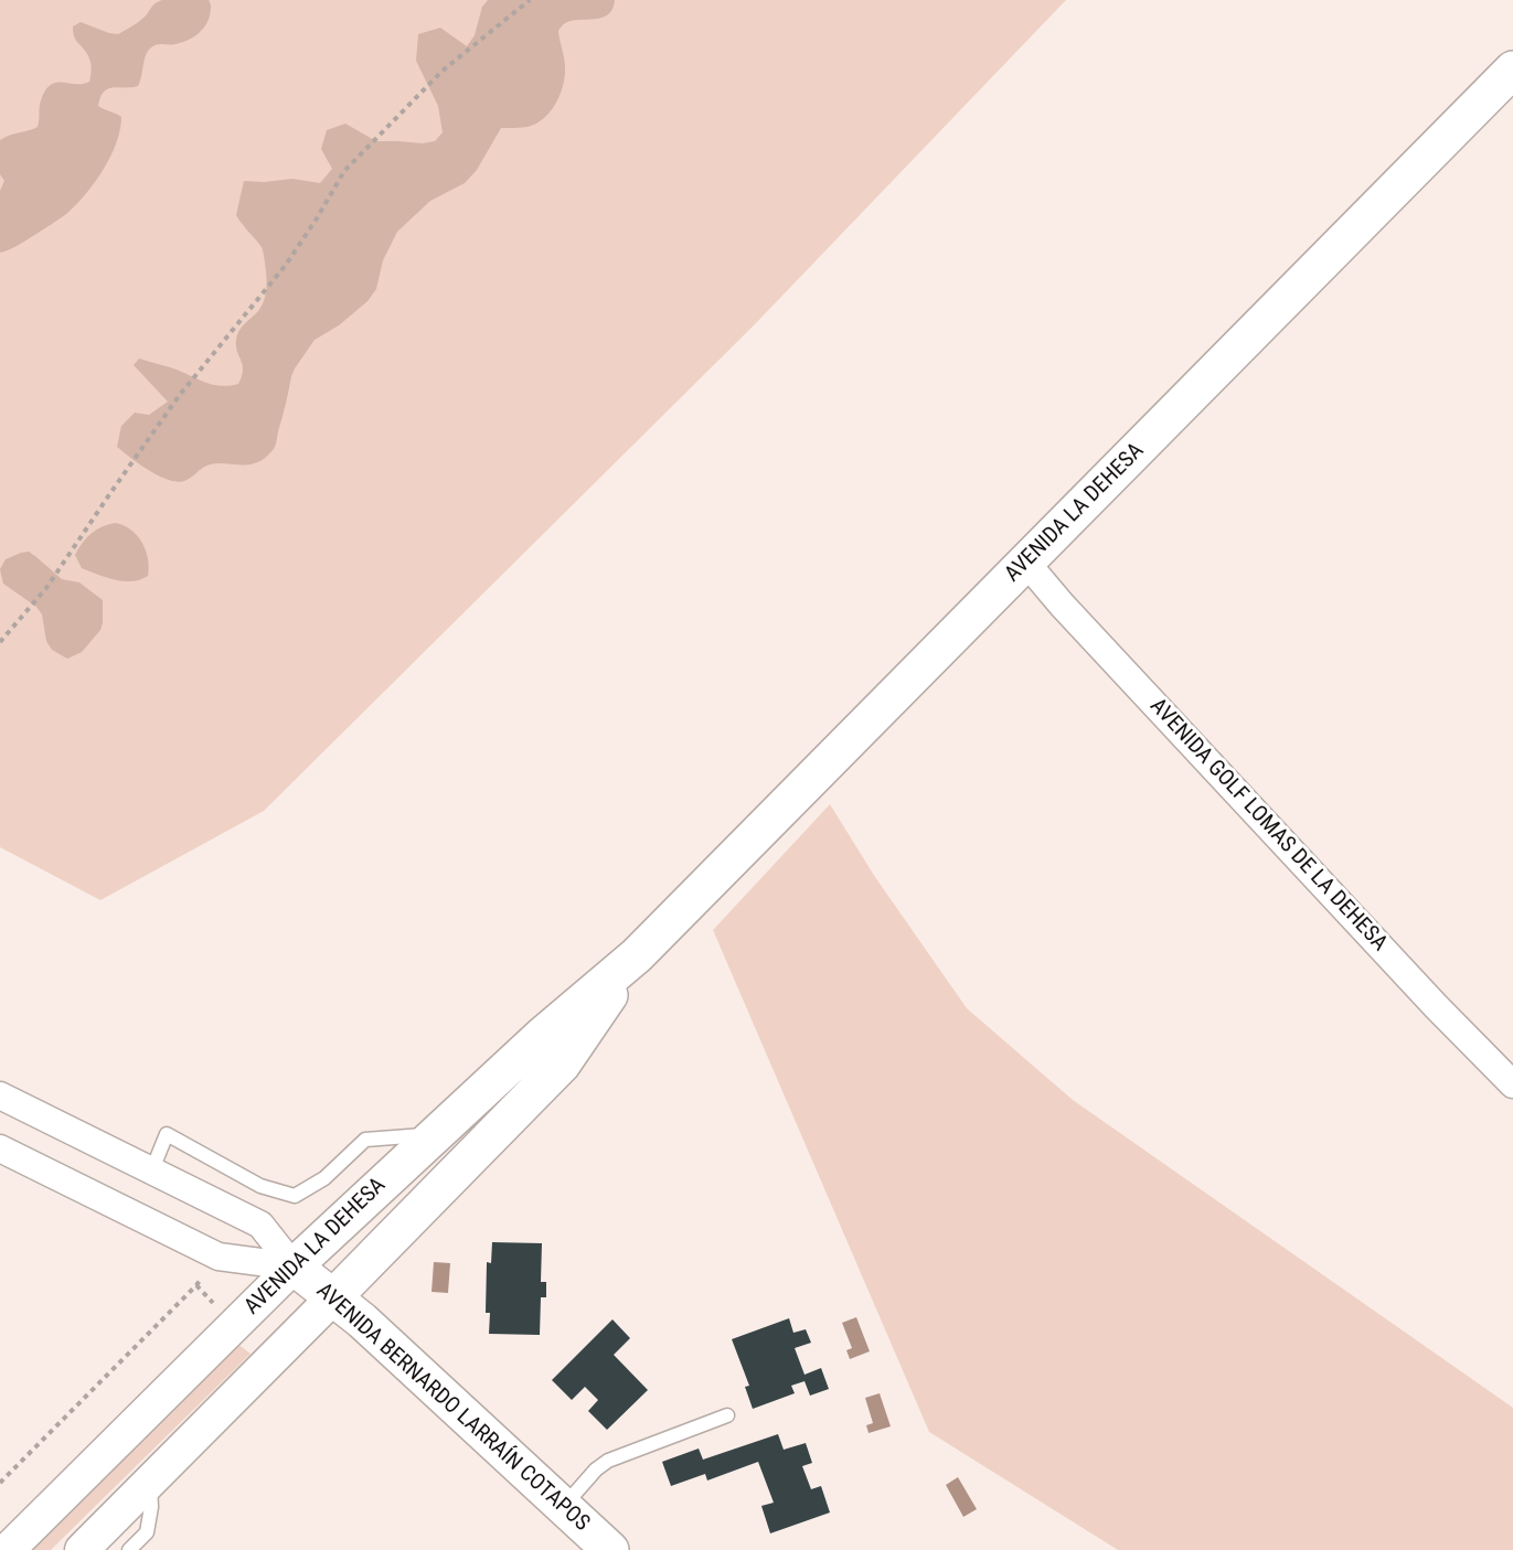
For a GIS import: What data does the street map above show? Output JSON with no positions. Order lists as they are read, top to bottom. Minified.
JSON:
{"streets":{"main road":["AVENIDA LA DEHESA","AVENIDA BERNARDO LARRAÍN COTAPOS"],"street":["AVENIDA GOLF LOMAS DE LA DEHESA"]},"crossings":[["AVENIDA LA DEHESA","AVENIDA GOLF LOMAS DE LA DEHESA"],["AVENIDA LA DEHESA","AVENIDA BERNARDO LARRAÍN COTAPOS"]]}
